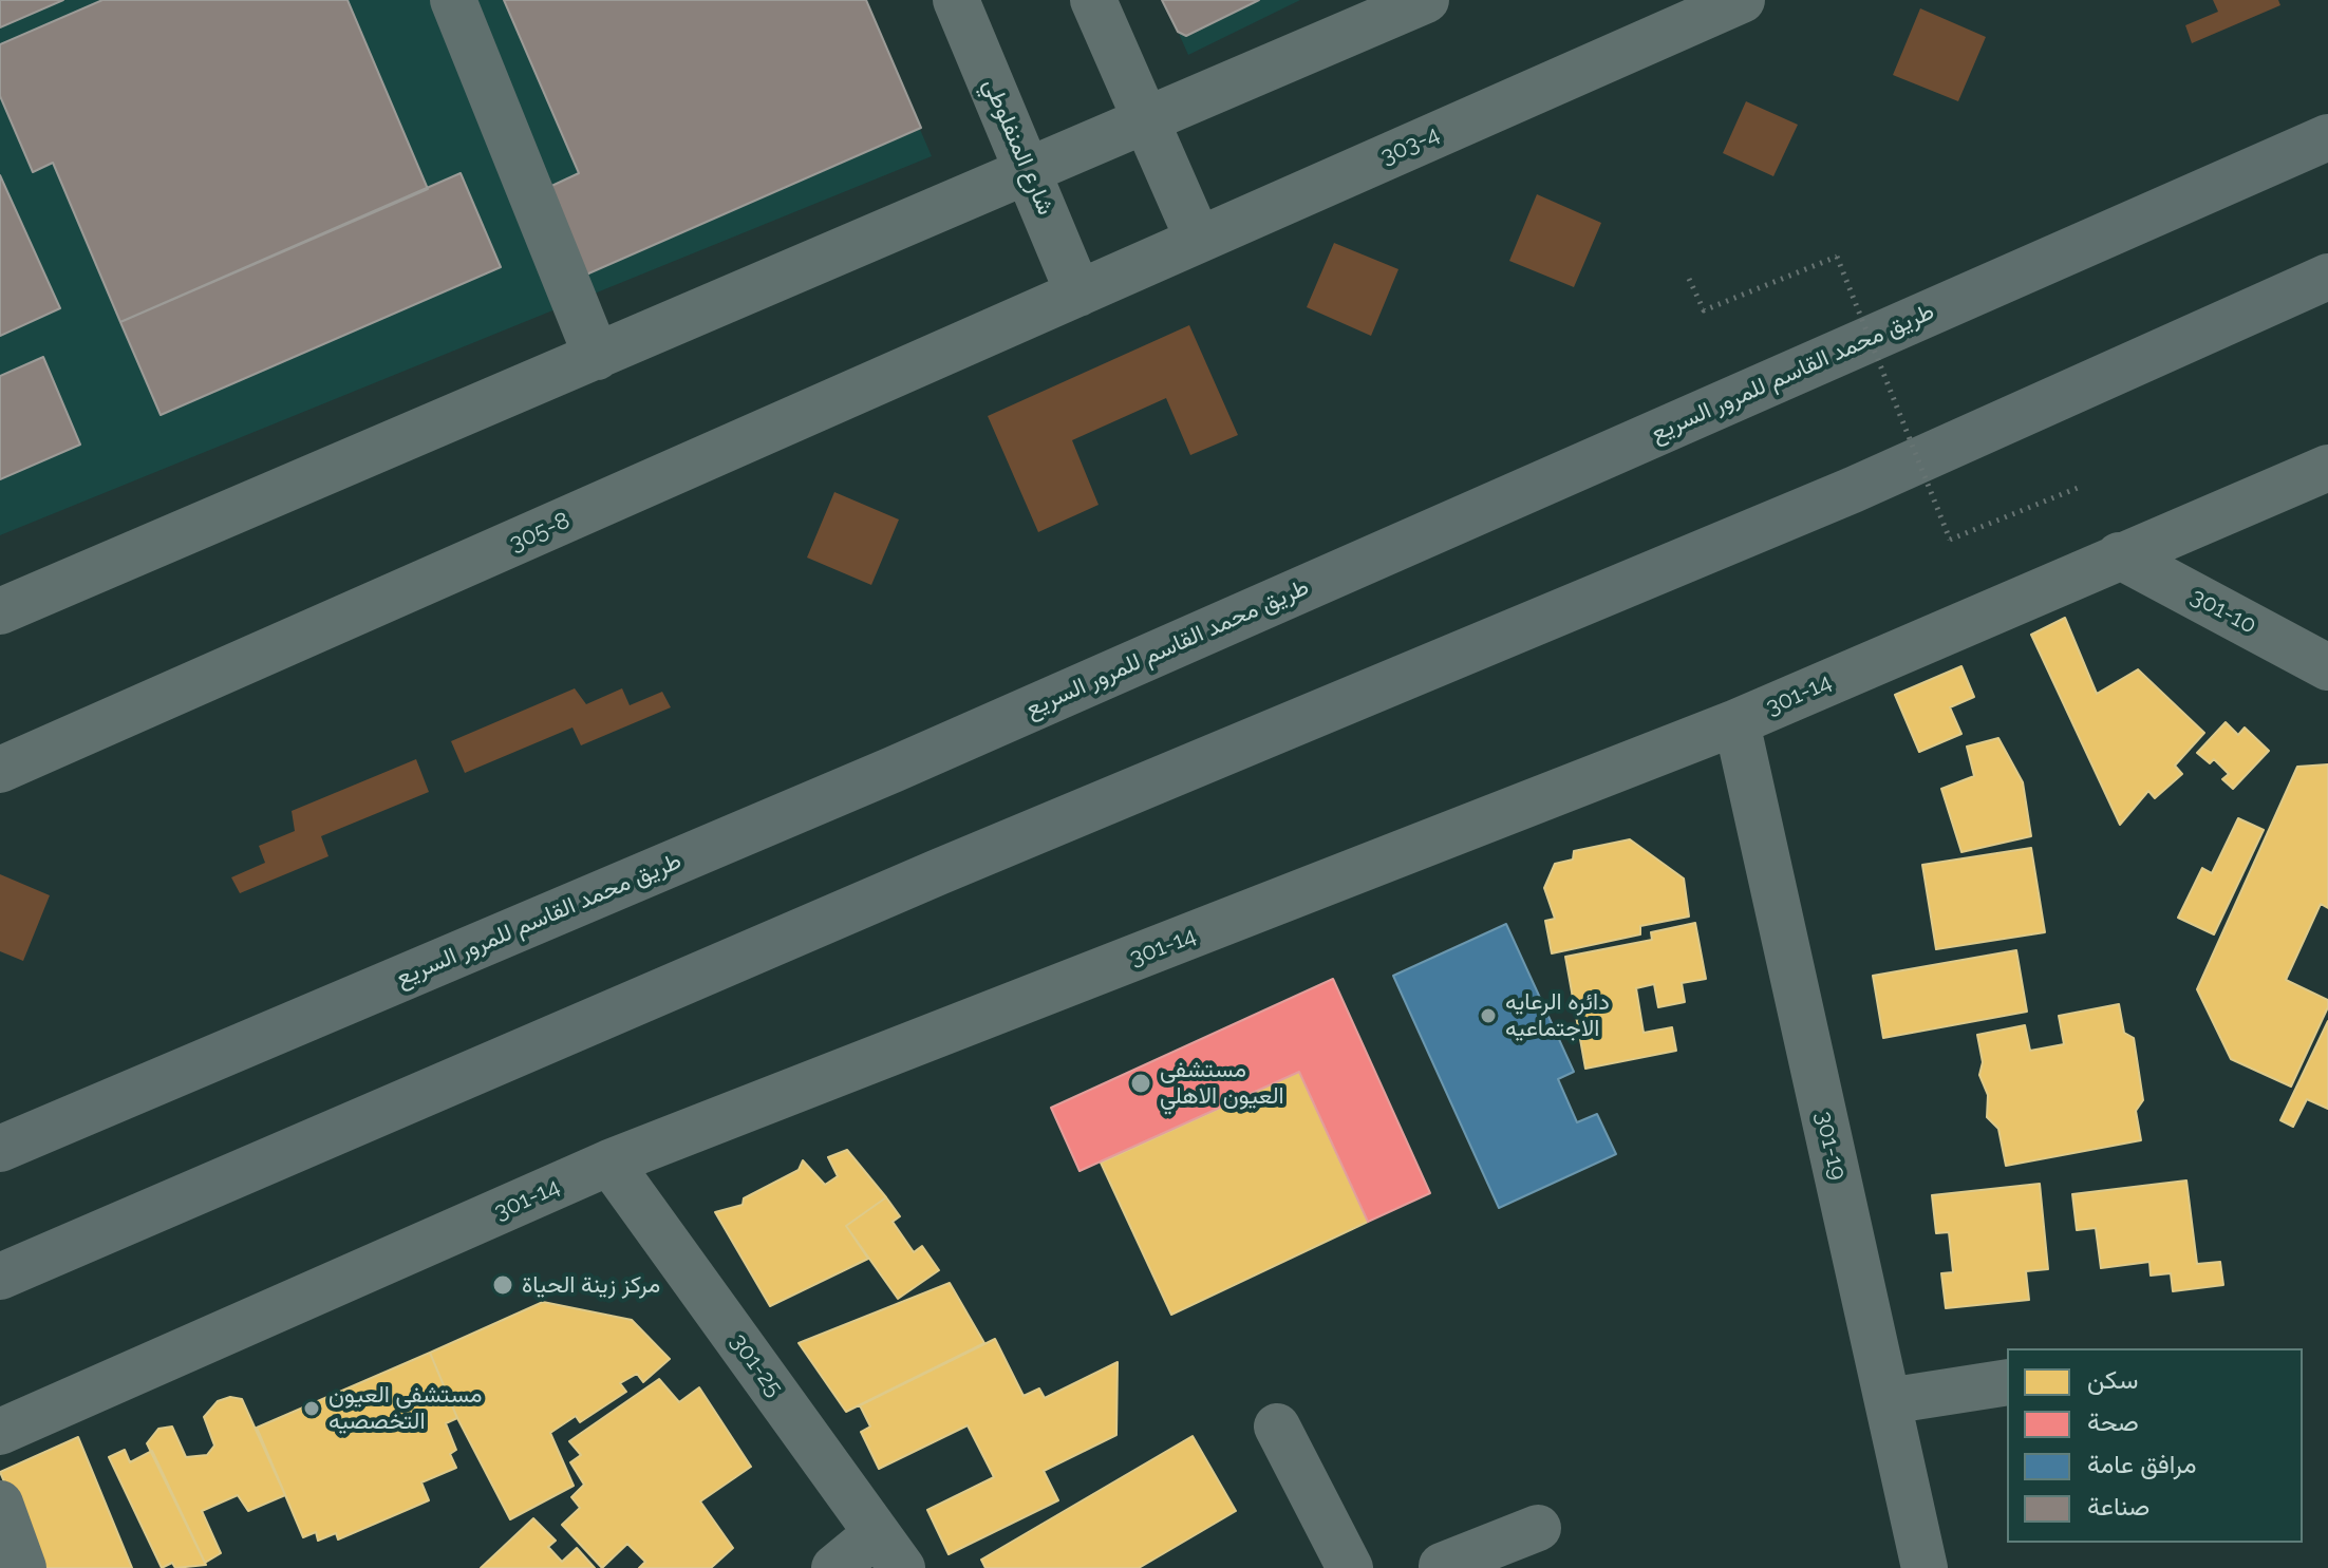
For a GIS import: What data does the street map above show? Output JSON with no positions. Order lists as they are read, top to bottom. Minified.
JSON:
{"streets":{"highway":["طريق محمد القاسم للمرور السريع"],"street":["303-4","شارع المنفلوطي","305-8","301-10","301-14","301-19","301-25"]},"crossings":[["303-4","شارع المنفلوطي"],["303-4","305-8"],["شارع المنفلوطي","305-8"],["301-10","301-14"],["301-14","301-19"],["301-14","301-25"]],"places":["دائره الرعايه الاجتماعيه","مستشفى العيون الاهلي","مركز زينة الحياة","مستشفى العيون التخصصيه"],"legend":["سكن","صحة","مرافق عامة","صناعة"]}
